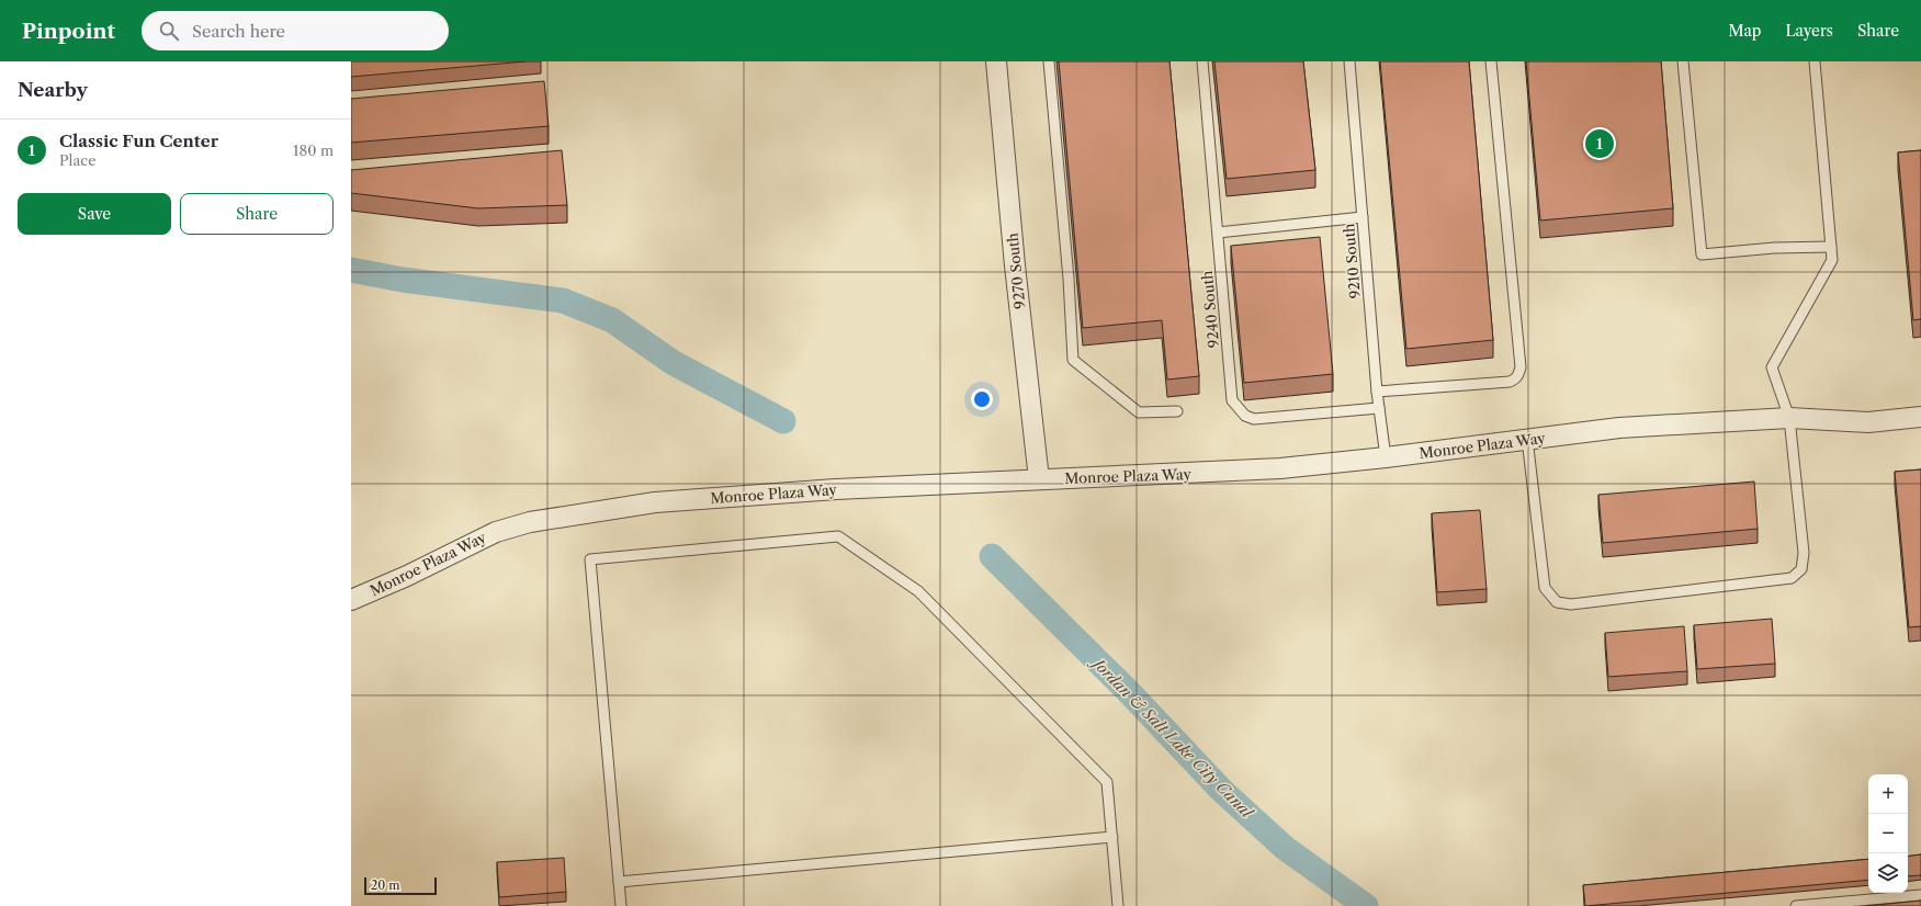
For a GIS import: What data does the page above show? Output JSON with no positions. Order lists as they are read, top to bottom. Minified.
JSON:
{"streets":{"street":["9270 South","Monroe Plaza Way"],"lane":["9210 South","9240 South"]},"crossings":[["9210 South","9240 South"],["9210 South","Monroe Plaza Way"],["9270 South","Monroe Plaza Way"]],"water":["Jordan & Salt Lake City Canal"],"scale_bar":"20 m","page":{"header":"Pinpoint","search":"Search here","nav":["Map","Layers","Share"],"heading":"Nearby","list":[{"mark":"1","name":"Classic Fun Center","note":"Place","value":"180 m"}],"pins":"1","buttons":["Save","Share"],"map_buttons":["+","−"],"scale":"20 m"}}
